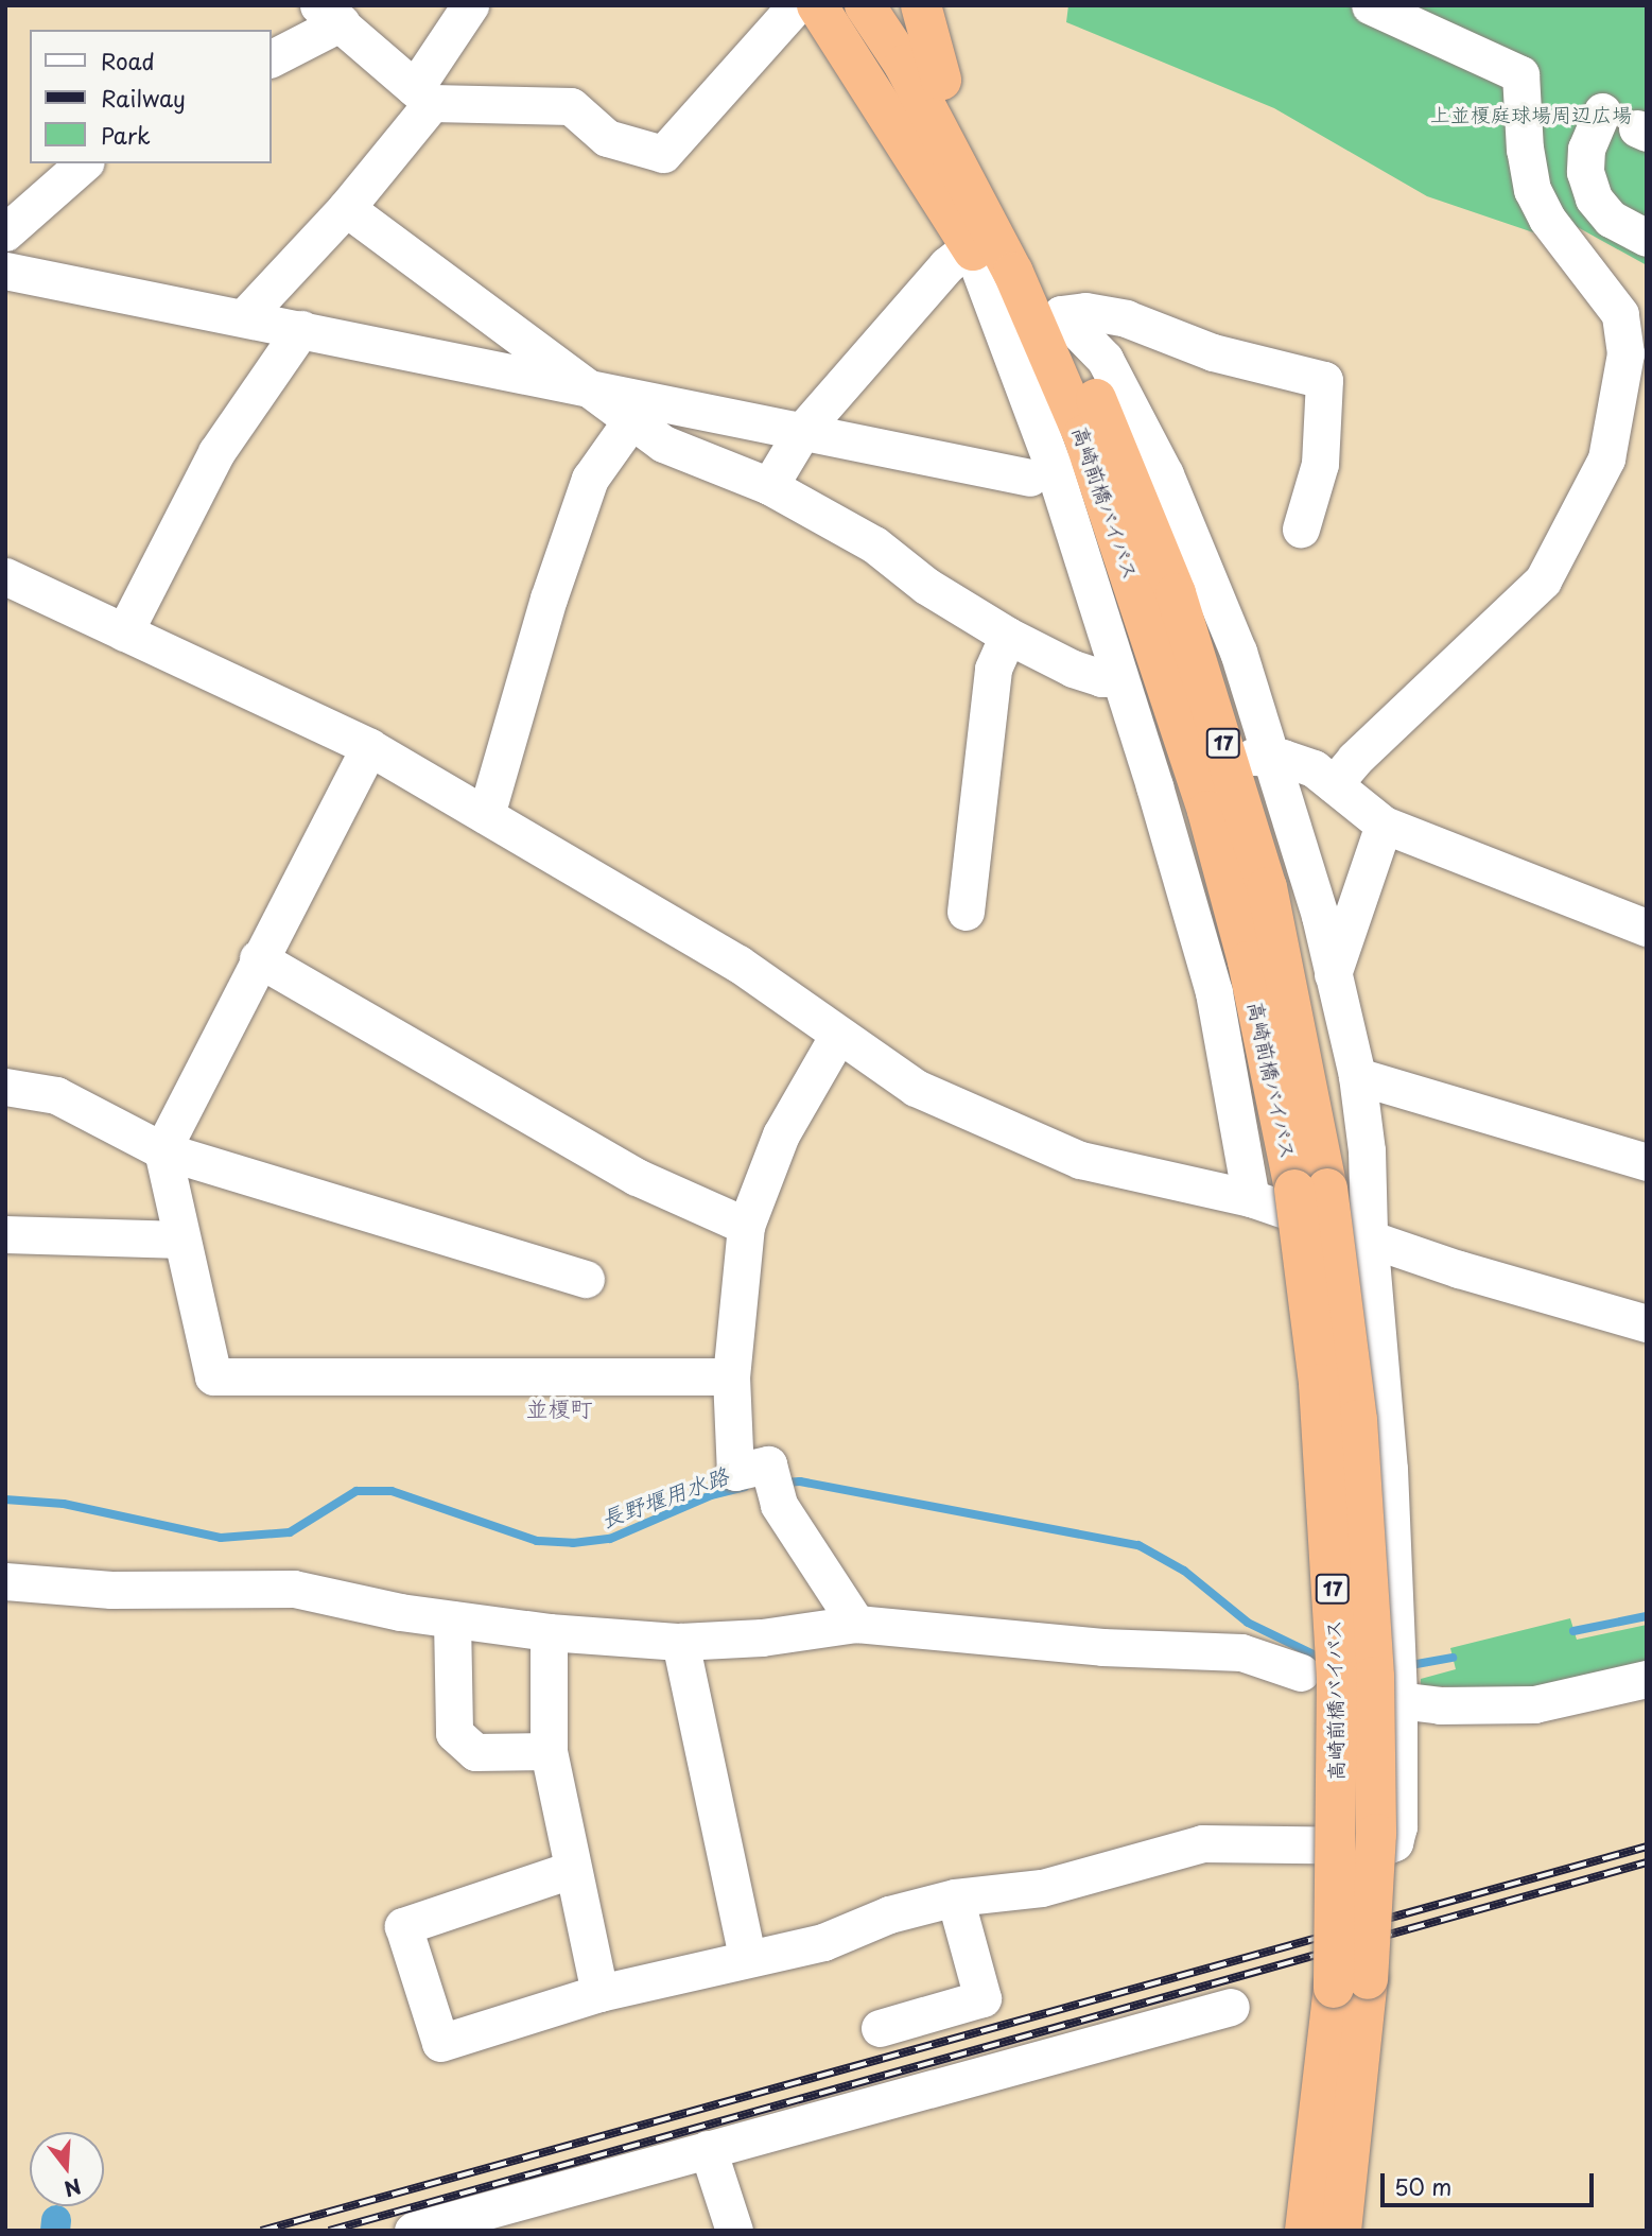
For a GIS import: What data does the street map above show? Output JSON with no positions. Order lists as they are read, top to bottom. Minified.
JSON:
{"streets":{"highway":["高崎前橋バイパス","17"]},"crossings":[["高崎前橋バイパス","17"]],"districts":["並榎町"],"water":["長野堰用水路"],"parks":["上並榎庭球場周辺広場"],"legend":["Road","Railway","Park"],"scale_bar":"50 m","north":"bottom"}
